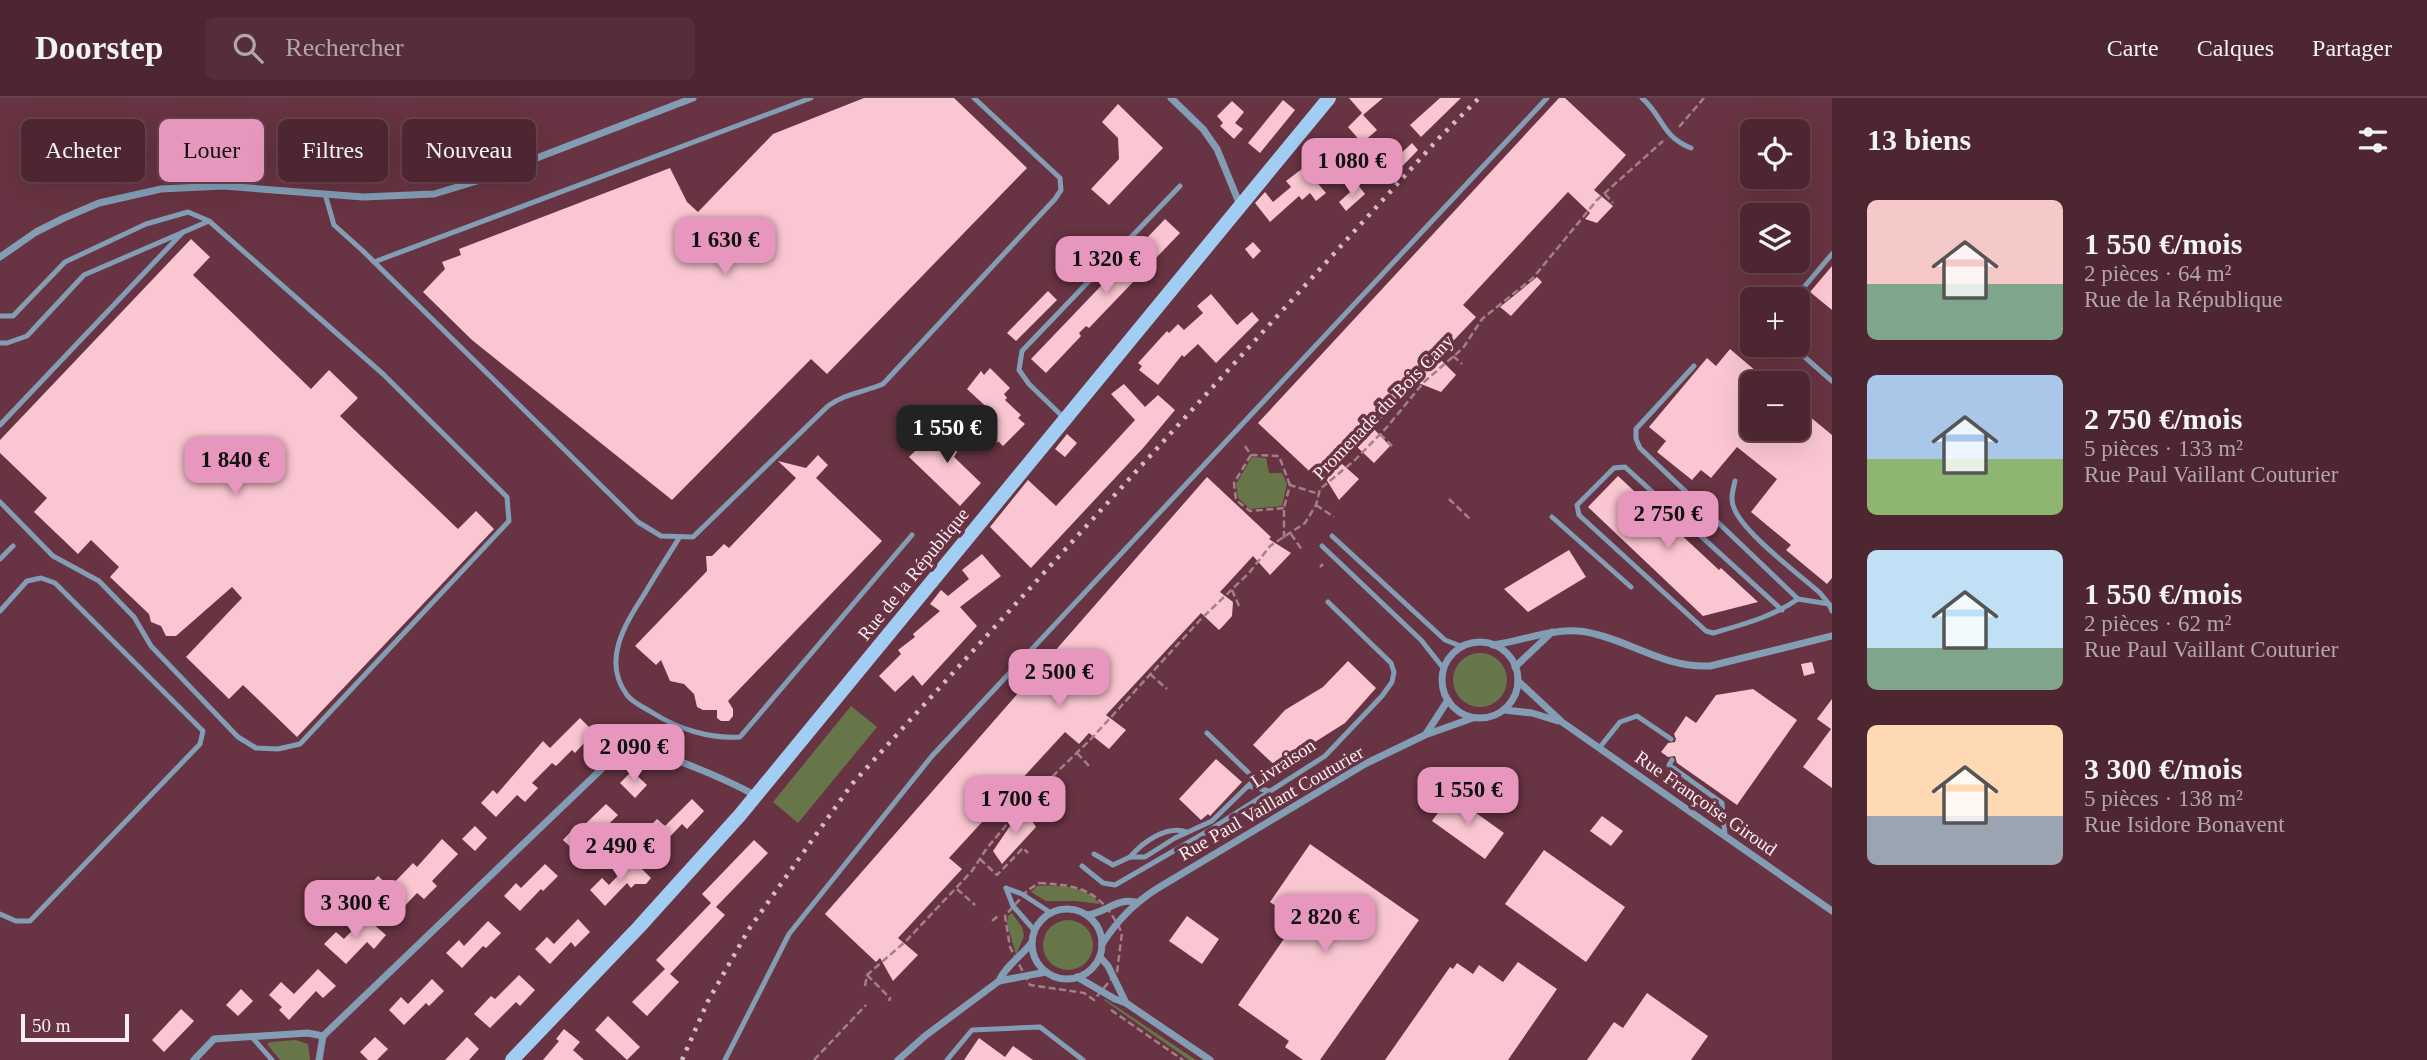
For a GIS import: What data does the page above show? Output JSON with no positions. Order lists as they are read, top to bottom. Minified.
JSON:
{"streets":{"street":["Rue de la République","Rue Paul Vaillant Couturier","Rue Françoise Giroud"],"lane":["Livraison"],"path":["Promenade du Bois Cany"]},"crossings":[["Rue Paul Vaillant Couturier","Rue Françoise Giroud"]],"scale_bar":"50 m","page":{"header":"Doorstep","search":"Rechercher","nav":["Carte","Calques","Partager"],"heading":"13 biens","map_buttons":["+","−"],"chip":["Acheter","Louer","Filtres","Nouveau"],"price":["1 080 €","1 630 €","1 320 €","1 550 €","1 840 €","2 750 €","2 500 €","2 090 €","1 550 €","1 700 €","2 490 €","3 300 €","2 820 €"],"list":[{"name":"1 550 €/mois","note":"2 pièces · 64 m² · Rue de la République"},{"name":"2 750 €/mois","note":"5 pièces · 133 m² · Rue Paul Vaillant Couturier"},{"name":"1 550 €/mois","note":"2 pièces · 62 m² · Rue Paul Vaillant Couturier"},{"name":"3 300 €/mois","note":"5 pièces · 138 m² · Rue Isidore Bonavent"}],"scale":"50 m"}}
